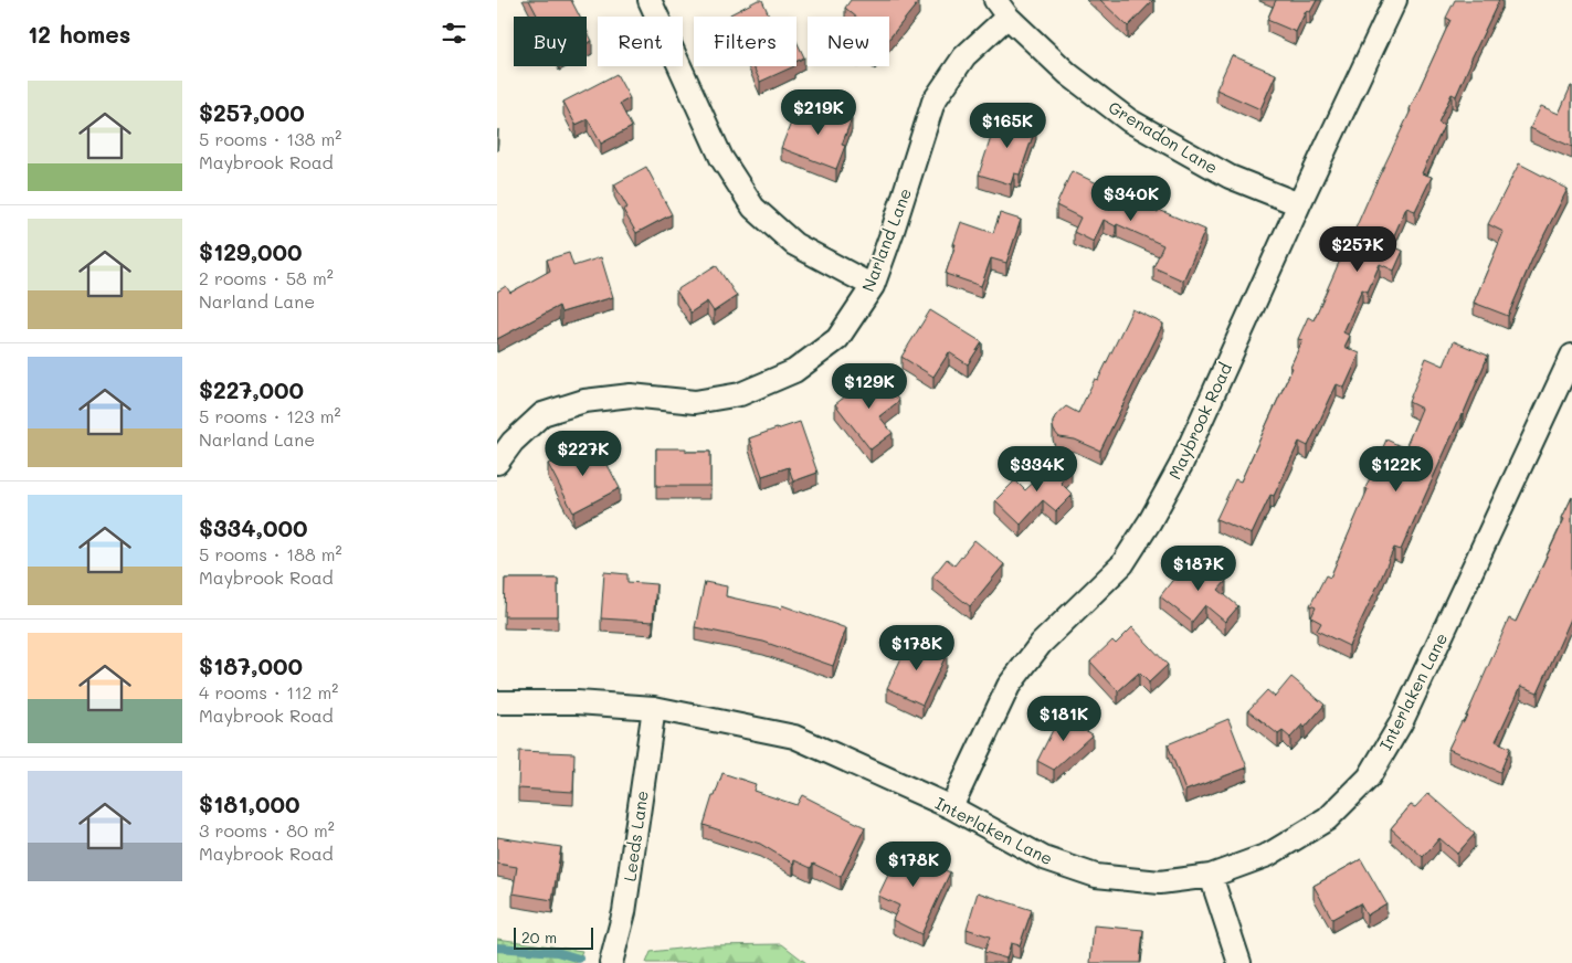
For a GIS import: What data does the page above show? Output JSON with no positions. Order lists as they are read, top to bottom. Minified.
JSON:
{"streets":{"street":["Grenadon Lane","Narland Lane","Maybrook Road","Interlaken Lane","Leeds Lane"]},"crossings":[["Grenadon Lane","Narland Lane"],["Grenadon Lane","Maybrook Road"],["Maybrook Road","Interlaken Lane"],["Interlaken Lane","Leeds Lane"]],"scale_bar":"20 m","page":{"heading":"12 homes","chip":["Buy","Rent","Filters","New"],"list":[{"name":"$257,000","note":"5 rooms · 138 m² · Maybrook Road"},{"name":"$129,000","note":"2 rooms · 58 m² · Narland Lane"},{"name":"$227,000","note":"5 rooms · 123 m² · Narland Lane"},{"name":"$334,000","note":"5 rooms · 188 m² · Maybrook Road"},{"name":"$187,000","note":"4 rooms · 112 m² · Maybrook Road"},{"name":"$181,000","note":"3 rooms · 80 m² · Maybrook Road"}],"price":["$219K","$165K","$340K","$257K","$129K","$227K","$334K","$122K","$187K","$178K","$181K","$178K"],"scale":"20 m"}}
